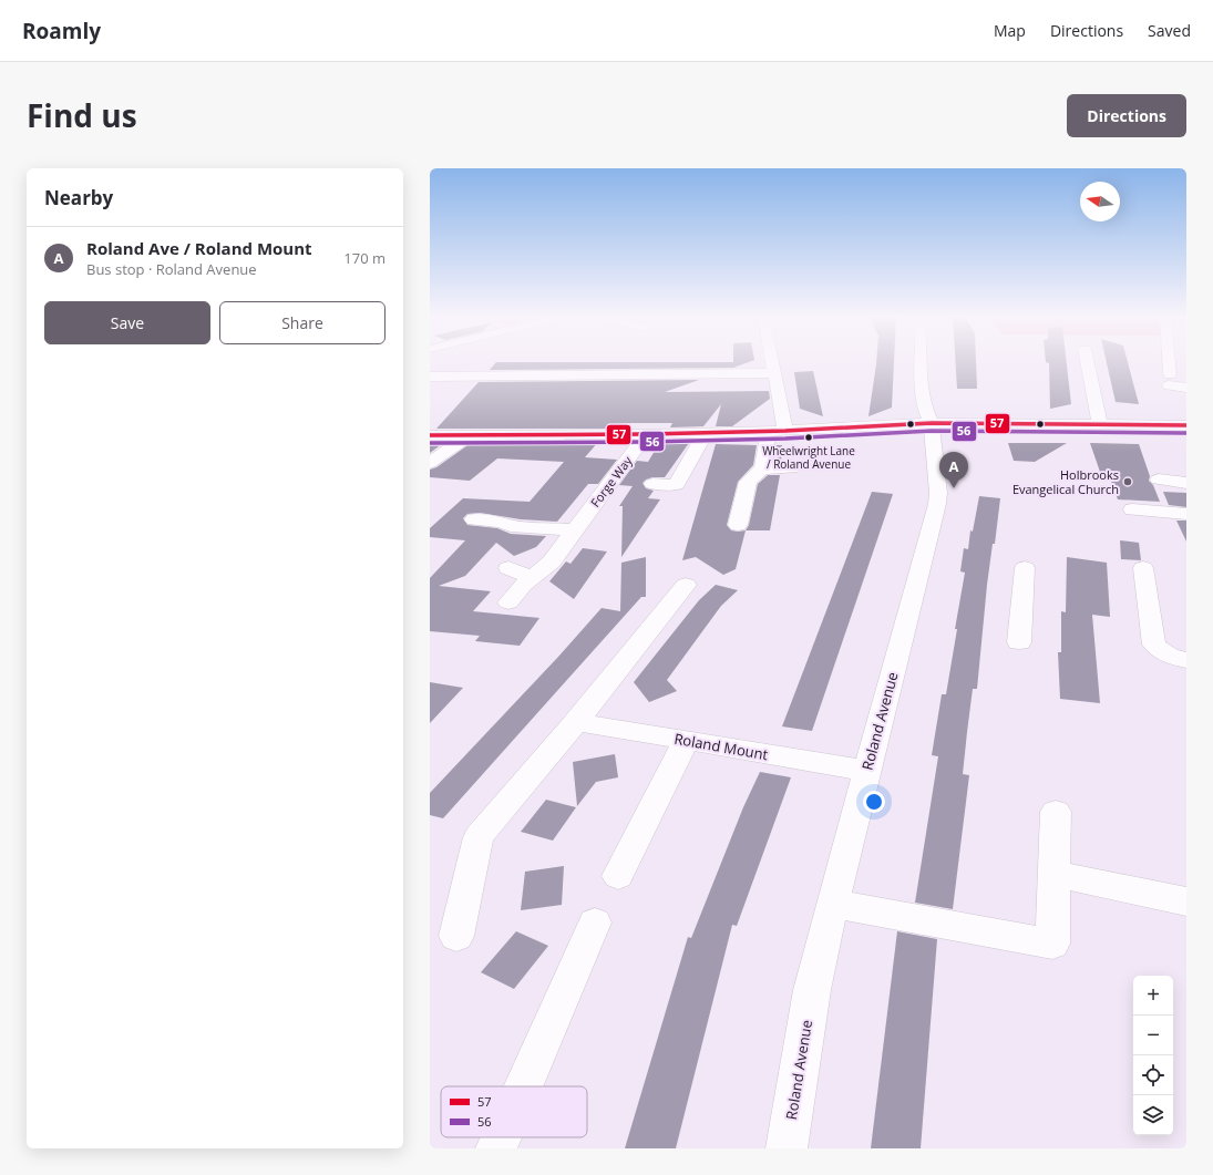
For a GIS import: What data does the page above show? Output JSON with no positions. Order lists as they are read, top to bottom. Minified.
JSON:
{"streets":{"street":["Forge Way","Roland Avenue","Roland Mount"]},"crossings":[["Roland Avenue","Roland Mount"]],"places":["Wheelwright Lane / Roland Avenue","Holbrooks Evangelical Church"],"lines":["transit line 57","transit line 56"],"legend":["57","56"],"north":"left","page":{"header":"Roamly","nav":["Map","Directions","Saved"],"title":"Find us","buttons":["Directions",["Save","Share"]],"heading":"Nearby","list":[{"mark":"A","name":"Roland Ave / Roland Mount","note":"Bus stop · Roland Avenue","value":"170 m"}],"pins":"A","map_buttons":["+","−"]}}
